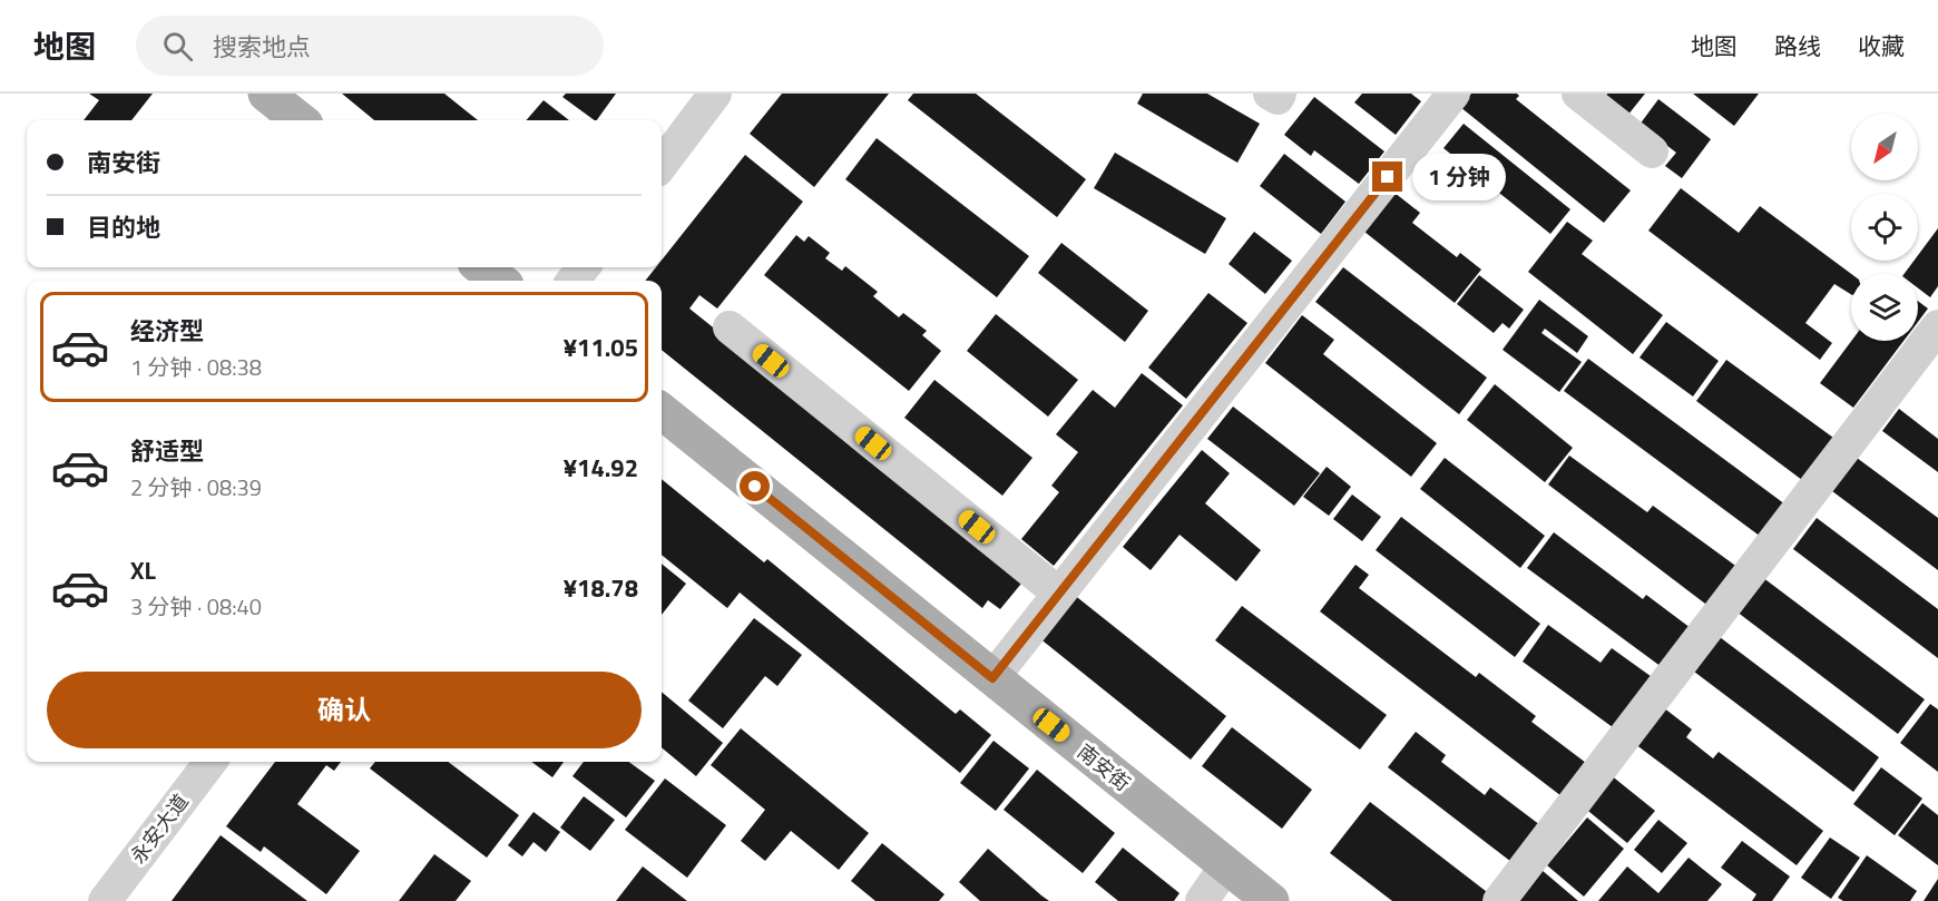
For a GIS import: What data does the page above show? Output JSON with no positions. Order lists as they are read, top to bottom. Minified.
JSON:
{"streets":{"main road":["南安街"],"street":["永安大道"]},"north":"bottom left","page":{"header":"地图","search":"搜索地点","nav":["地图","路线","收藏"],"banner":["南安街","目的地"],"bubble":"1 分钟","list":[{"name":"经济型","note":"1 分钟 · 08:38","value":"¥11.05"},{"name":"舒适型","note":"2 分钟 · 08:39","value":"¥14.92"},{"name":"XL","note":"3 分钟 · 08:40","value":"¥18.78"}],"buttons":"确认"}}
